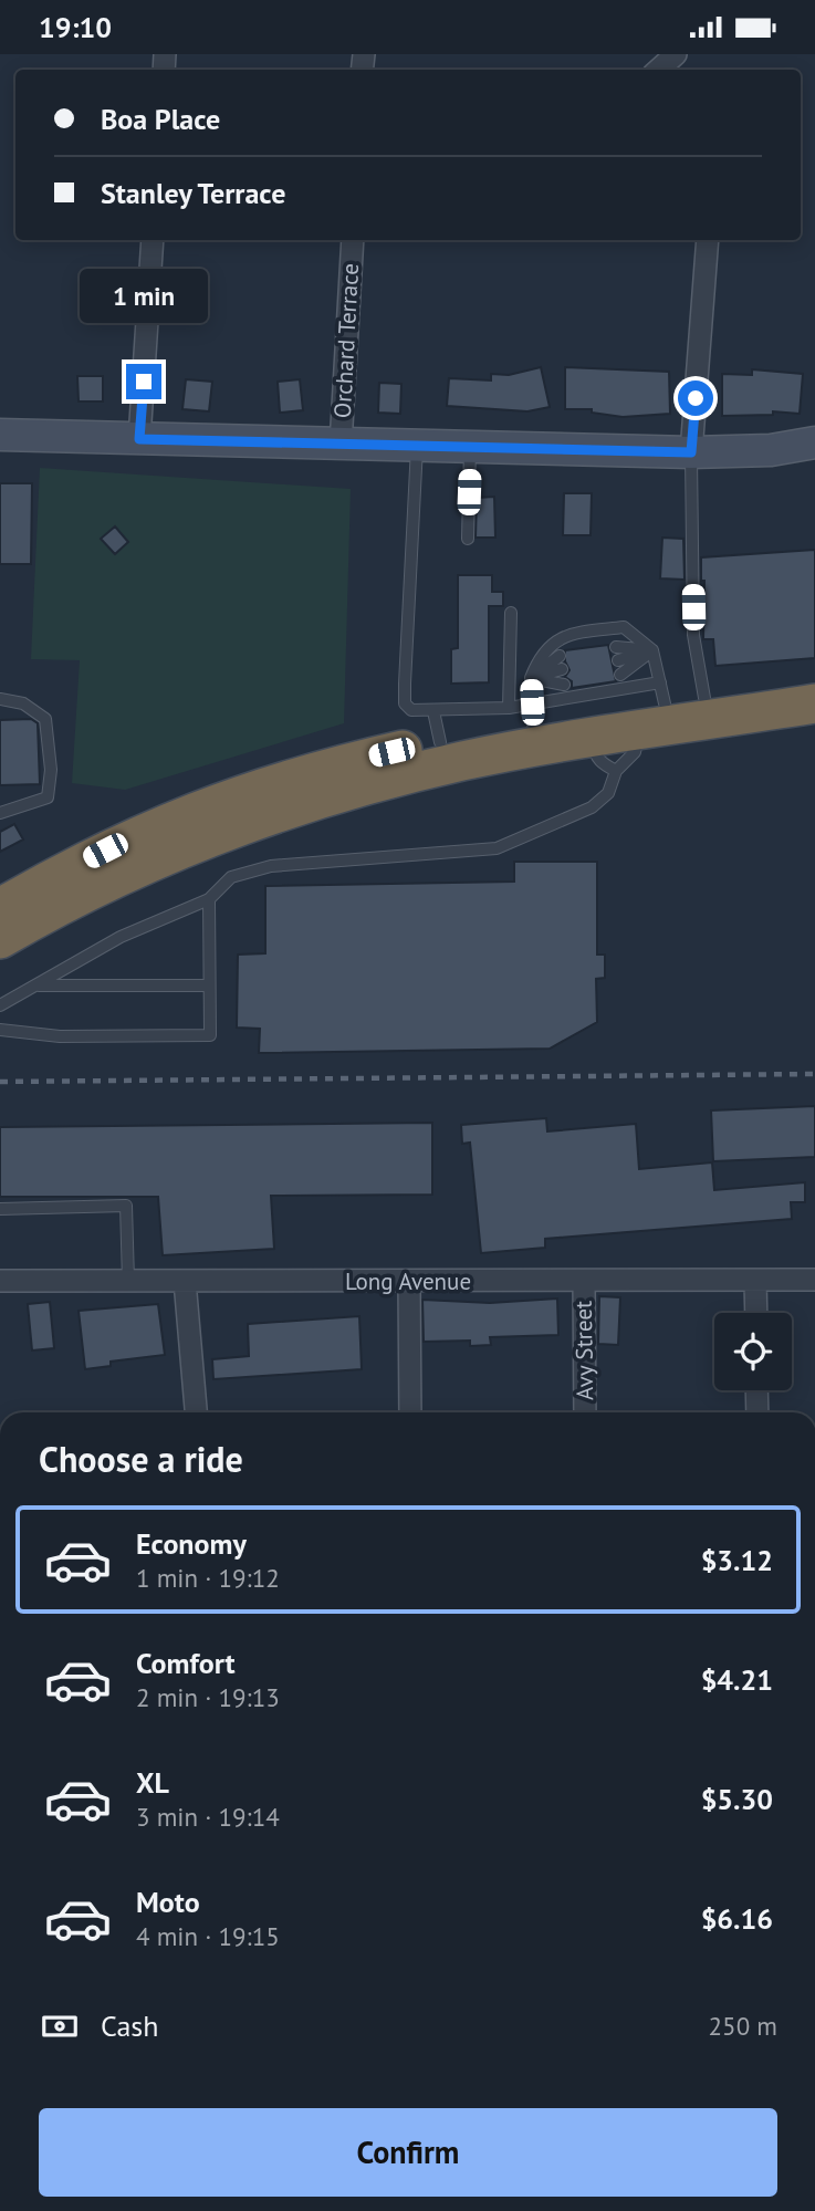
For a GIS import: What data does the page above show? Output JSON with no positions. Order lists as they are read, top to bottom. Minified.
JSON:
{"streets":{"street":["Orchard Terrace","Long Avenue","Avy Street"]},"crossings":[["Long Avenue","Avy Street"]],"page":{"status":"19:10","banner":["Boa Place","Stanley Terrace"],"bubble":"1 min","heading":"Choose a ride","list":[{"name":"Economy","note":"1 min · 19:12","value":"$3.12"},{"name":"Comfort","note":"2 min · 19:13","value":"$4.21"},{"name":"XL","note":"3 min · 19:14","value":"$5.30"},{"name":"Moto","note":"4 min · 19:15","value":"$6.16"}],"pay":["Cash","250 m"],"buttons":"Confirm"}}
